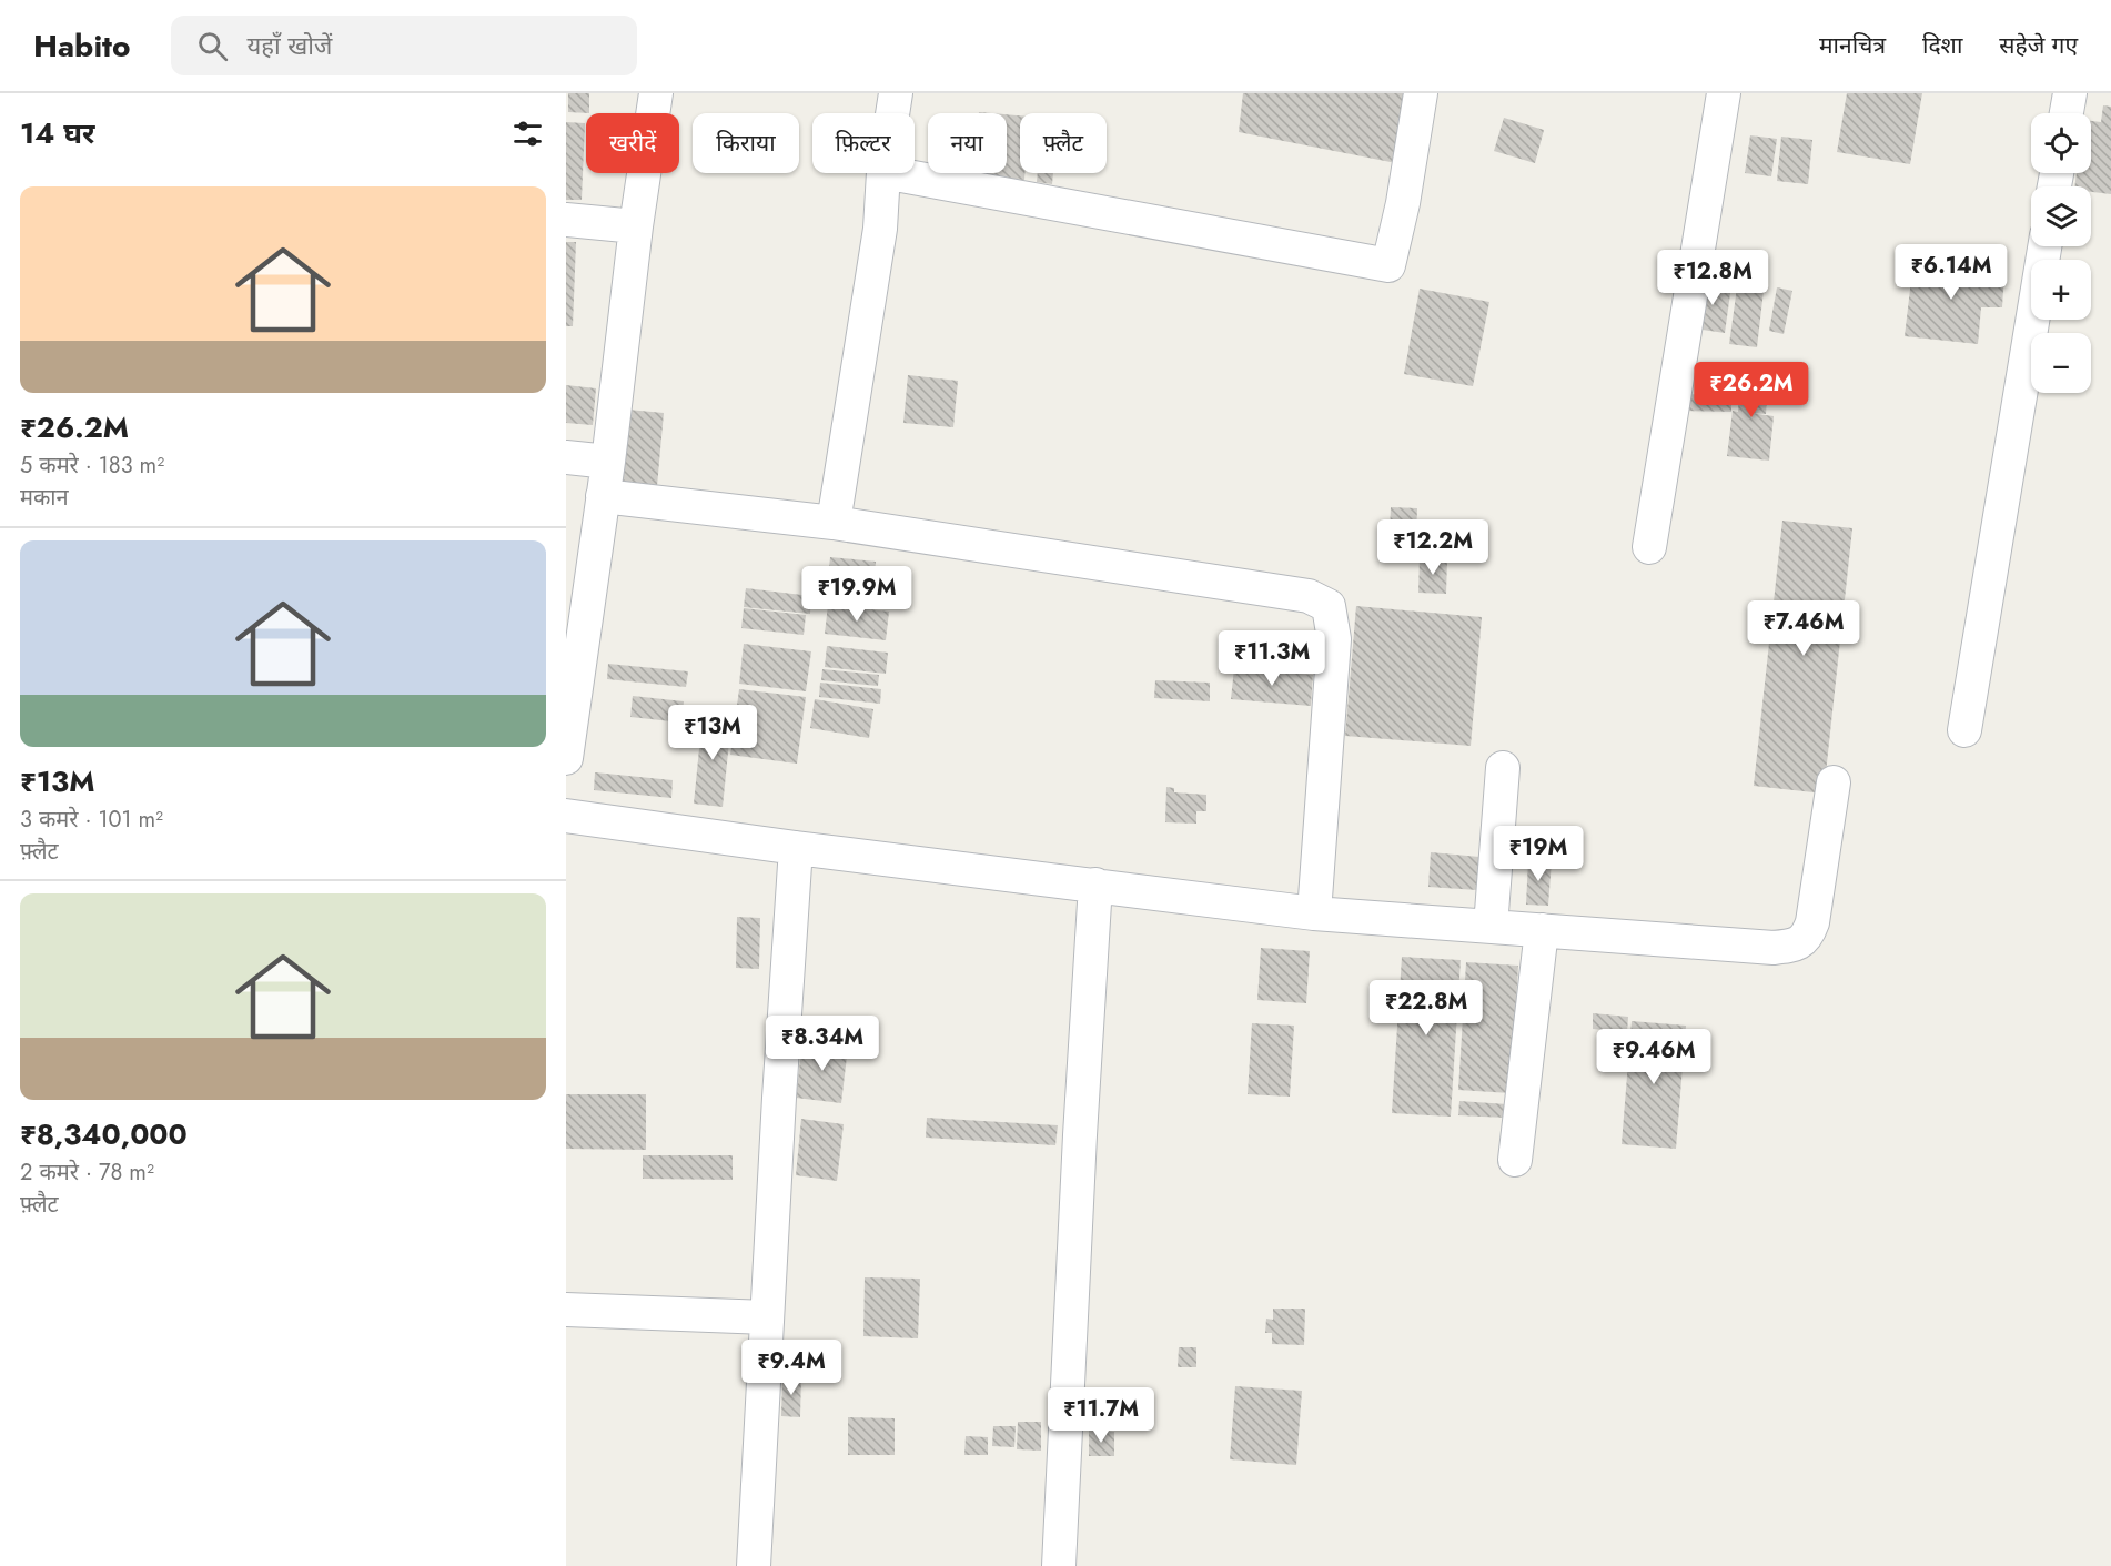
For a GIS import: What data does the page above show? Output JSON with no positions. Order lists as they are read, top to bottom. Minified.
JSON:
{"page":{"header":"Habito","search":"यहाँ खोजें","nav":["मानचित्र","दिशा","सहेजे गए"],"heading":"14 घर","map_buttons":["+","−"],"chip":["खरीदें","किराया","फ़िल्टर","नया","फ़्लैट"],"list":[{"name":"₹26.2M","note":"5 कमरे · 183 m² · मकान"},{"name":"₹13M","note":"3 कमरे · 101 m² · फ़्लैट"},{"name":"₹8,340,000","note":"2 कमरे · 78 m² · फ़्लैट"}],"price":["₹6.14M","₹12.8M","₹26.2M","₹12.2M","₹19.9M","₹7.46M","₹11.3M","₹13M","₹19M","₹22.8M","₹8.34M","₹9.46M","₹9.4M","₹11.7M"]}}
